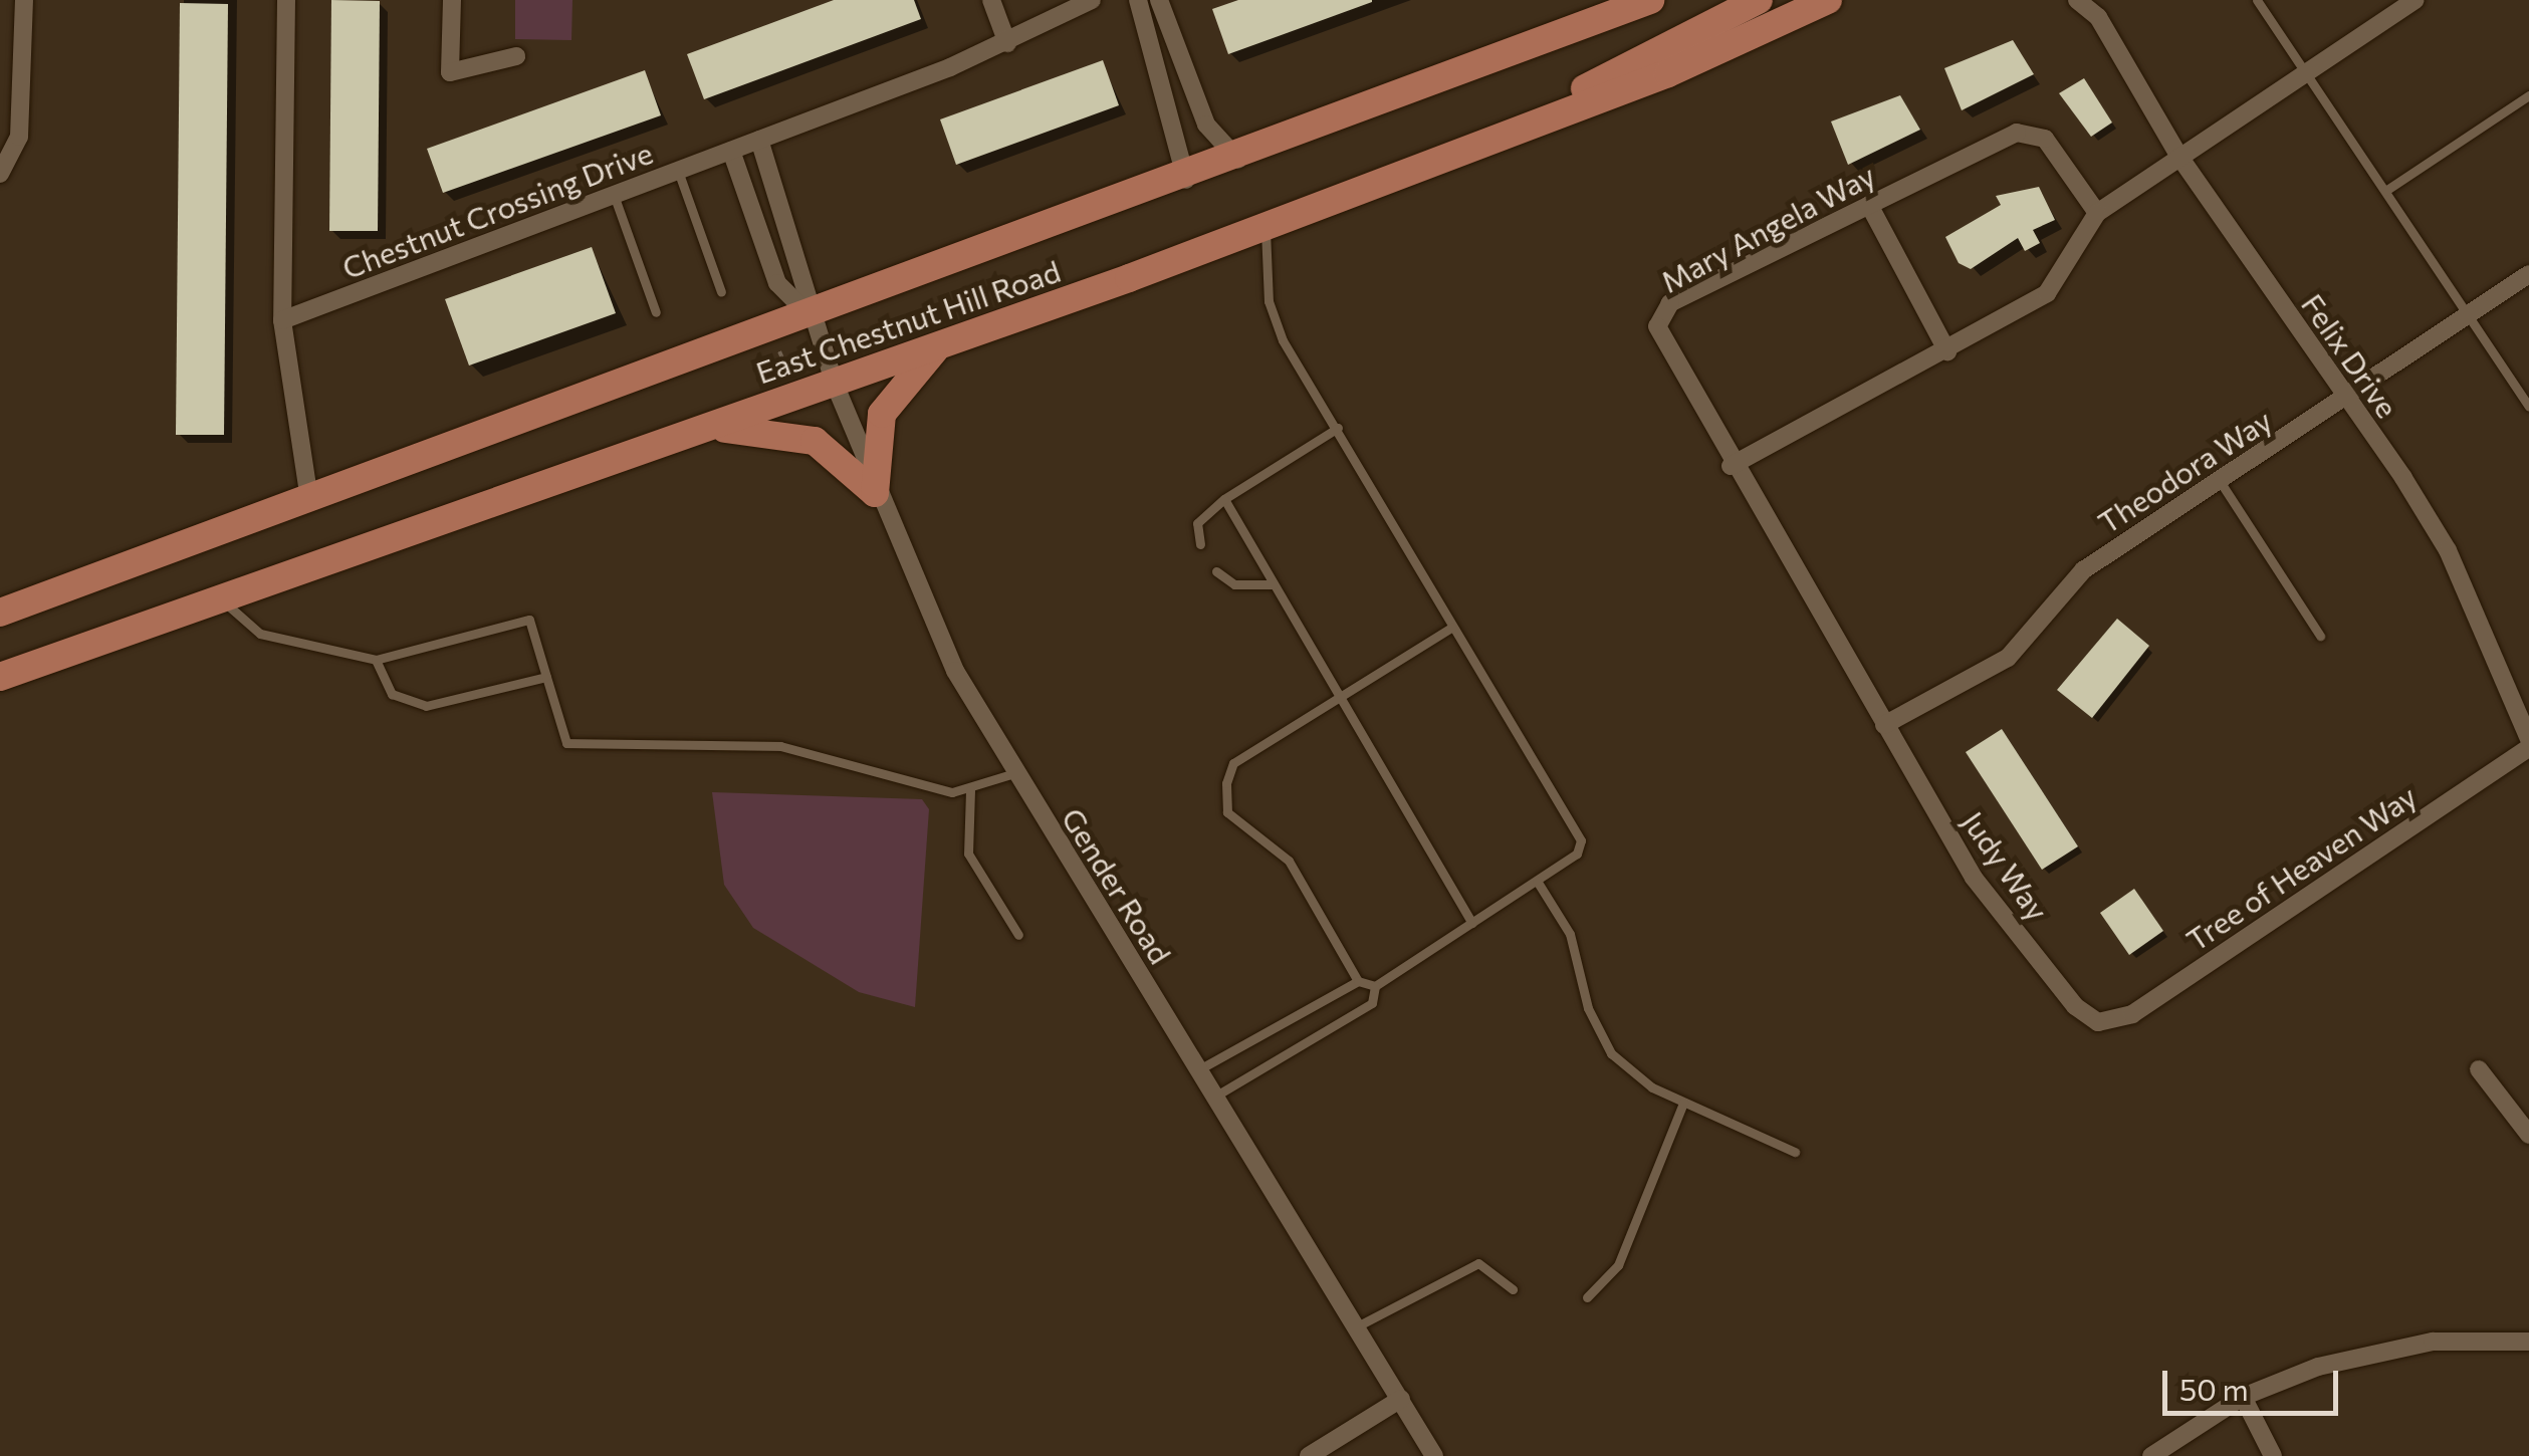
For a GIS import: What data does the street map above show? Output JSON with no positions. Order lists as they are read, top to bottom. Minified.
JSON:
{"streets":{"main road":["East Chestnut Hill Road"],"street":["Chestnut Crossing Drive","Mary Angela Way","Felix Drive","Theodora Way","Judy Way","Tree of Heaven Way","Gender Road"]},"crossings":[["Mary Angela Way","Theodora Way"],["Mary Angela Way","Judy Way"],["East Chestnut Hill Road","Gender Road"],["Felix Drive","Theodora Way"],["Theodora Way","Judy Way"],["Judy Way","Tree of Heaven Way"]],"scale_bar":"50 m"}
